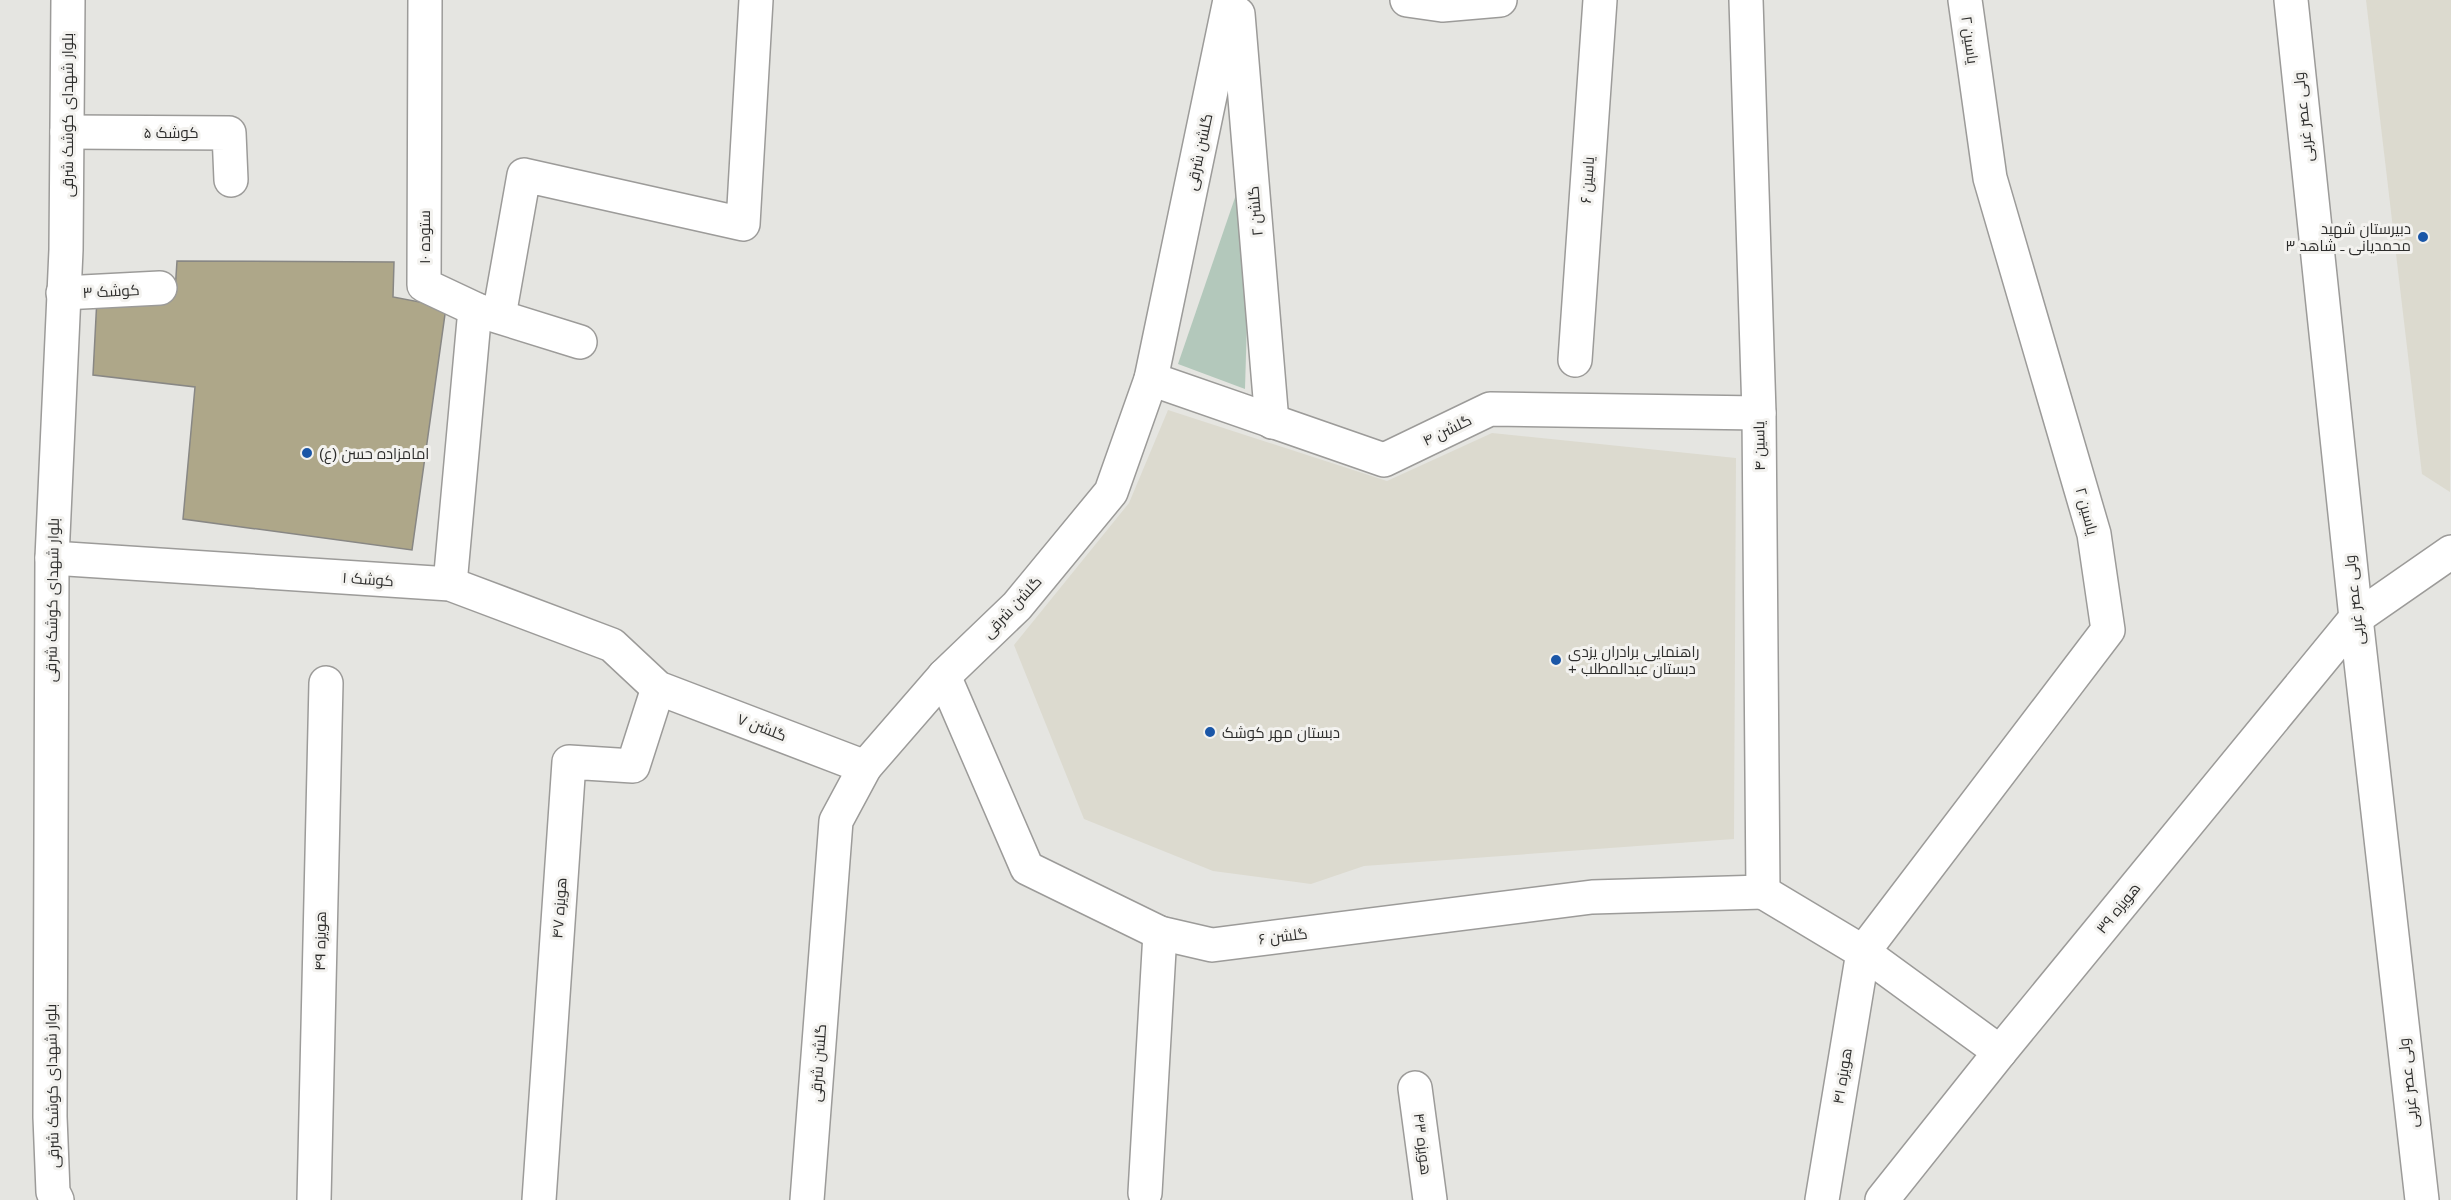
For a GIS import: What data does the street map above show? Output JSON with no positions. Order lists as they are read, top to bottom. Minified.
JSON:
{"streets":{"street":["یاسین ۲","بلوار شهدای کوشک شرقی","ولی عصر غربی","کوشک ۵","گلشن شرقی","یاسین ۶","گلشن ۲","ستوده ۱۰","کوشک ۳","گلشن ۴","یاسین ۴","کوشک ۱","گلشن ۷","هویزه ۴۷","هویزه ۳۹","گلشن ۶","هویزه ۴۹","هویزه ۴۱","هویزه ۴۳"]},"crossings":[["یاسین ۲","هویزه ۴۱"],["بلوار شهدای کوشک شرقی","کوشک ۵"],["بلوار شهدای کوشک شرقی","کوشک ۳"],["بلوار شهدای کوشک شرقی","کوشک ۱"],["ولی عصر غربی","هویزه ۳۹"],["گلشن شرقی","گلشن ۴"],["گلشن شرقی","گلشن ۷"],["گلشن شرقی","گلشن ۶"],["گلشن ۲","گلشن ۴"],["گلشن ۴","یاسین ۴"],["یاسین ۴","گلشن ۶"],["کوشک ۱","گلشن ۷"],["کوشک ۱","هویزه ۴۷"],["گلشن ۷","هویزه ۴۷"]],"places":["دبیرستان شهید محمدیانی ـ شاهد ۳","امامزاده حسن (ع)","راهنمایی برادران یزدی + دبستان عبدالمطلب","دبستان مهر کوشک"]}
